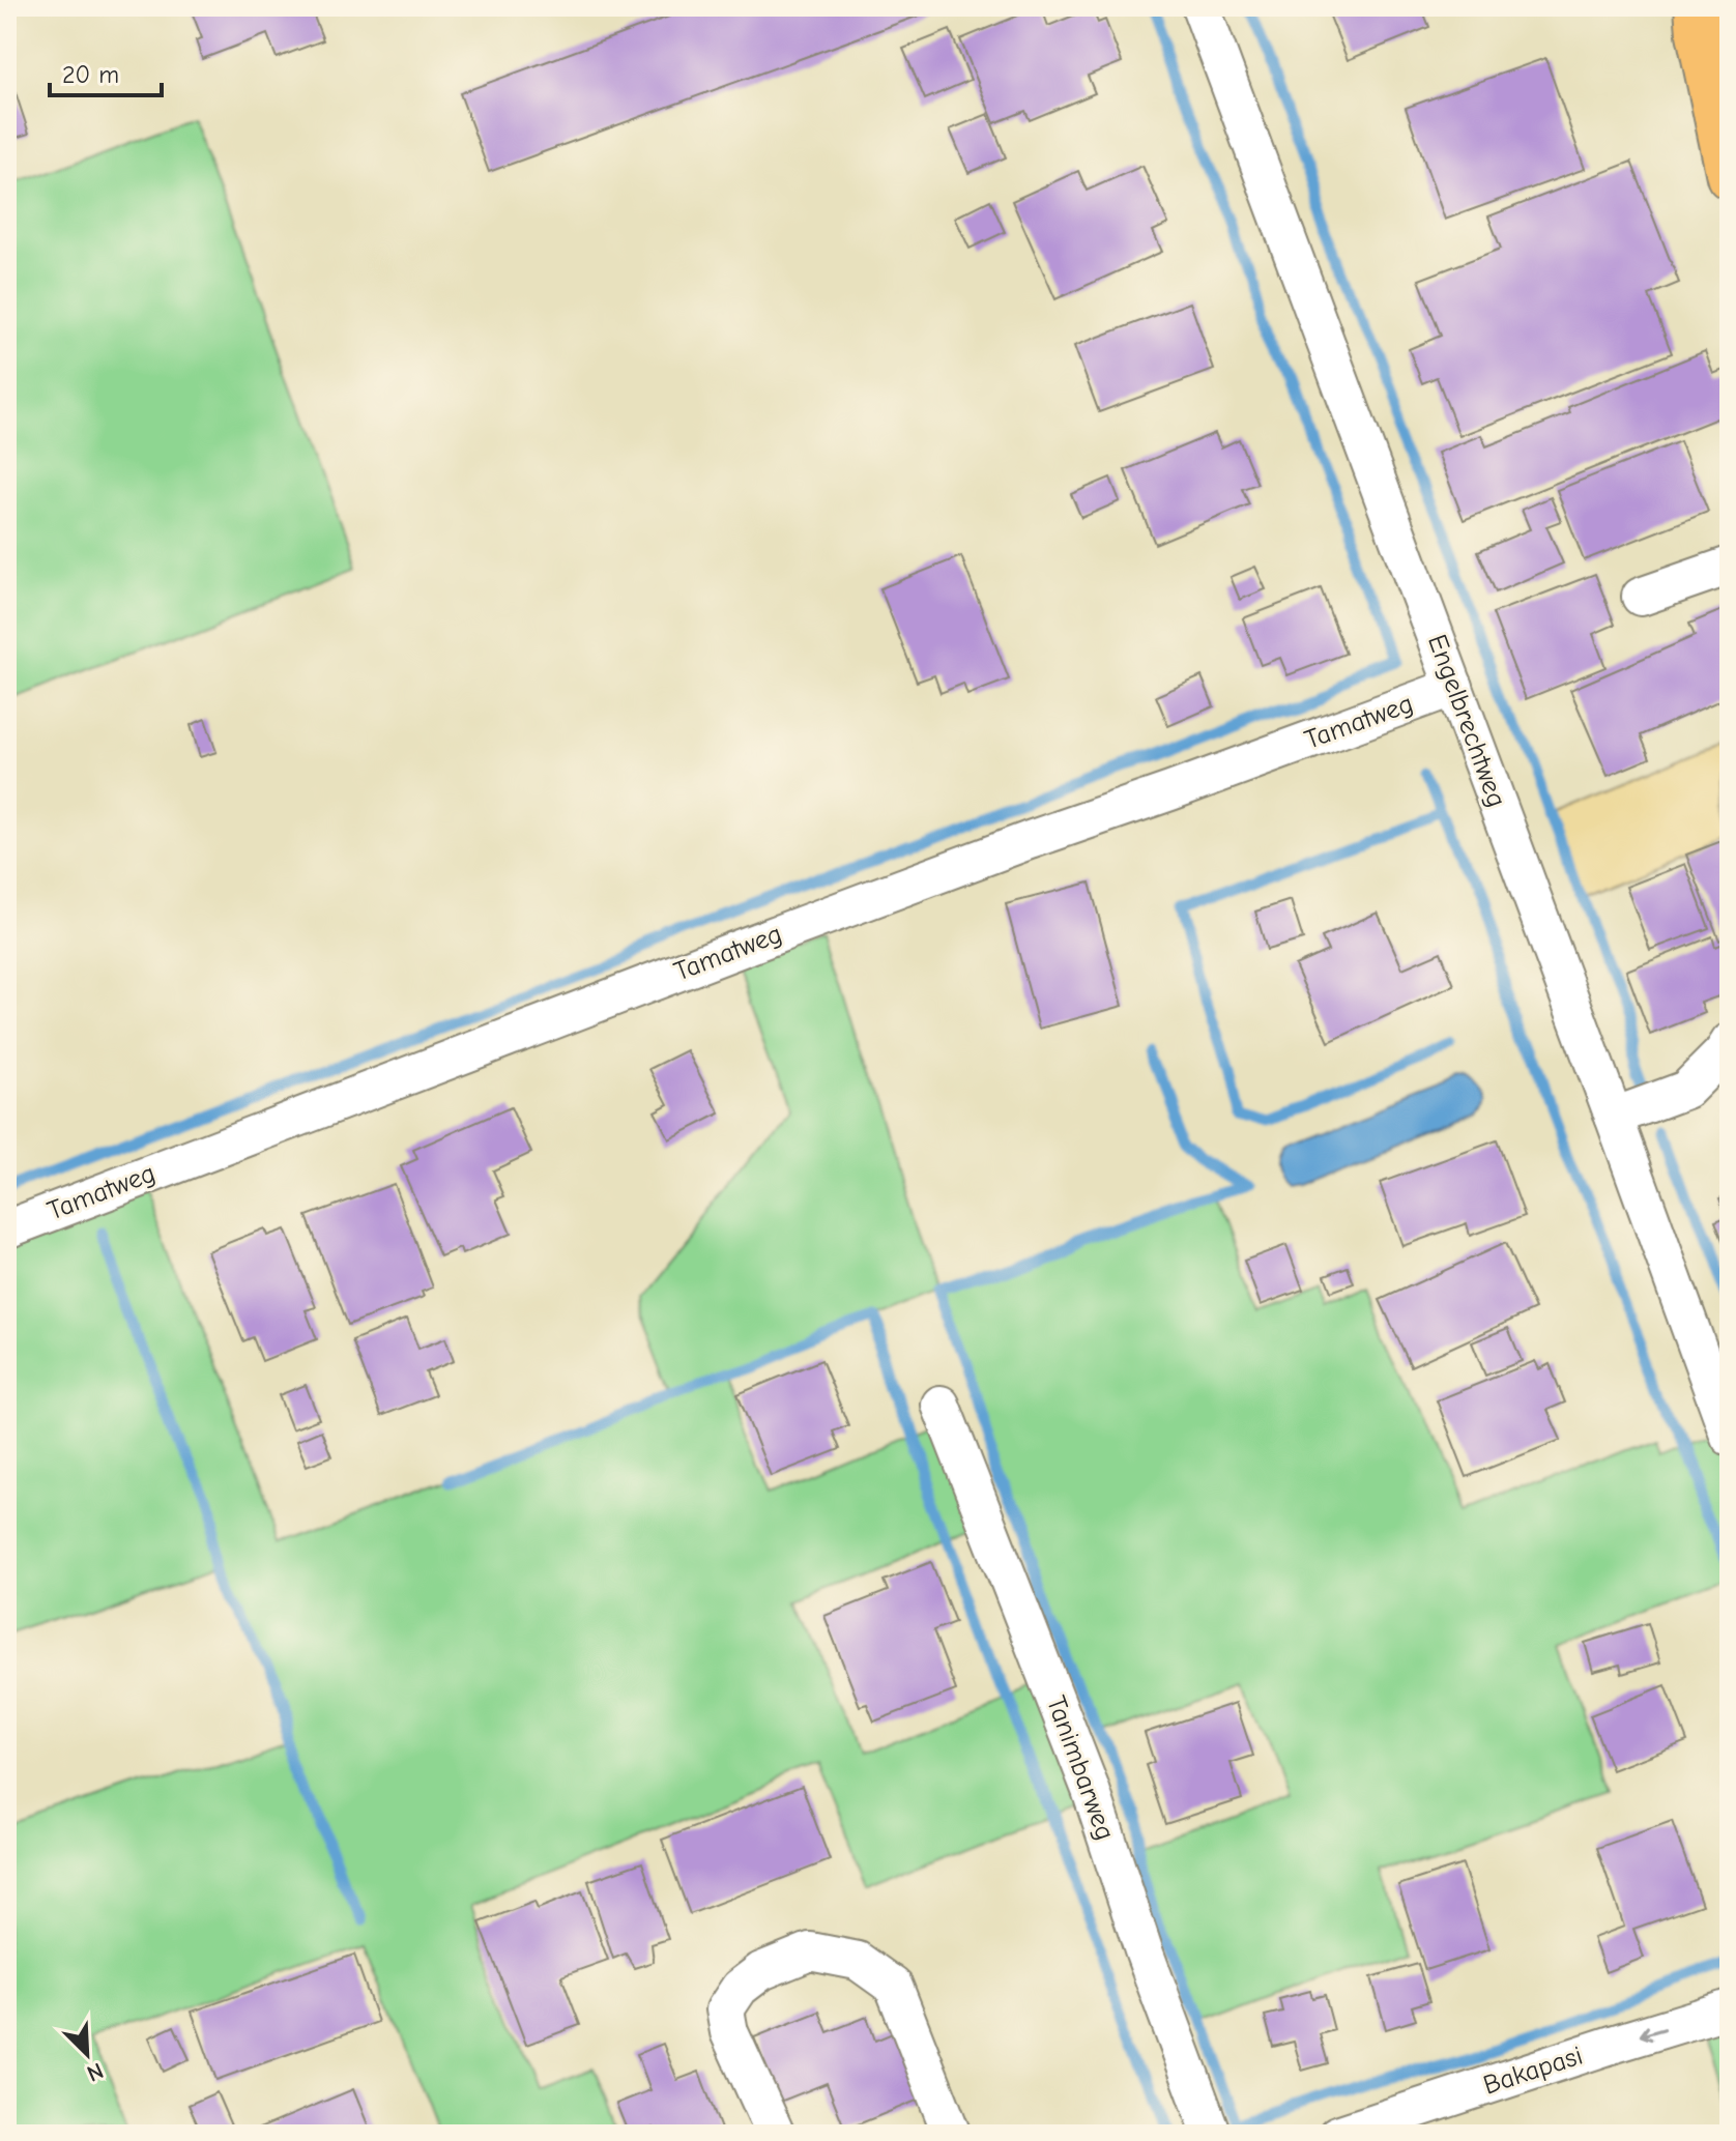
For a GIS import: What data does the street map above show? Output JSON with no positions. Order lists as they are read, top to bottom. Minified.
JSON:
{"streets":{"street":["Engelbrechtweg","Tamatweg","Tanimbarweg","Bakapasi"]},"crossings":[["Engelbrechtweg","Tamatweg"]],"one_way":["Bakapasi"],"scale_bar":"20 m","north":"bottom right"}
